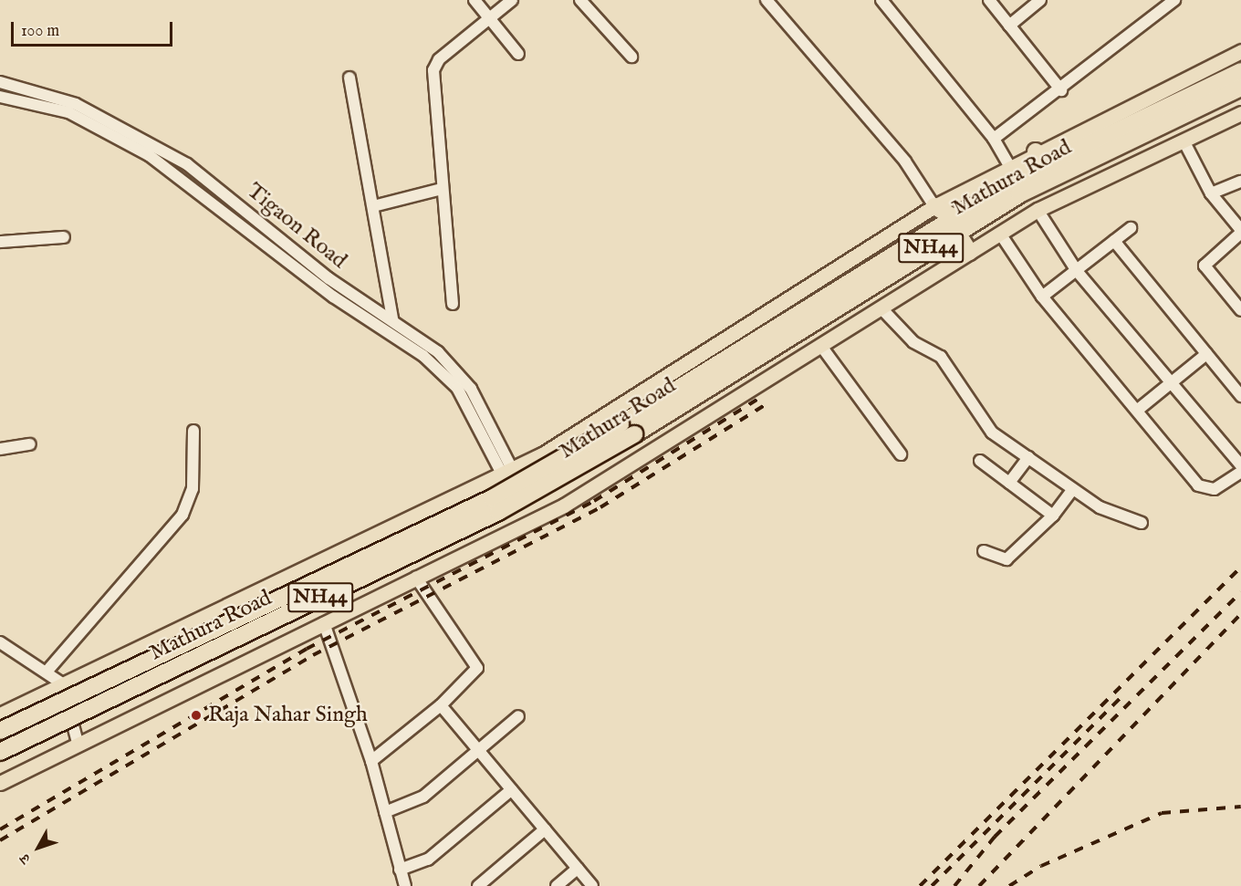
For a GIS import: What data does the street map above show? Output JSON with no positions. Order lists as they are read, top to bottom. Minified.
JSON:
{"streets":{"highway":["Mathura Road","NH44"],"street":["Tigaon Road"]},"places":["Raja Nahar Singh"],"scale_bar":"100 m","north":"bottom left"}
